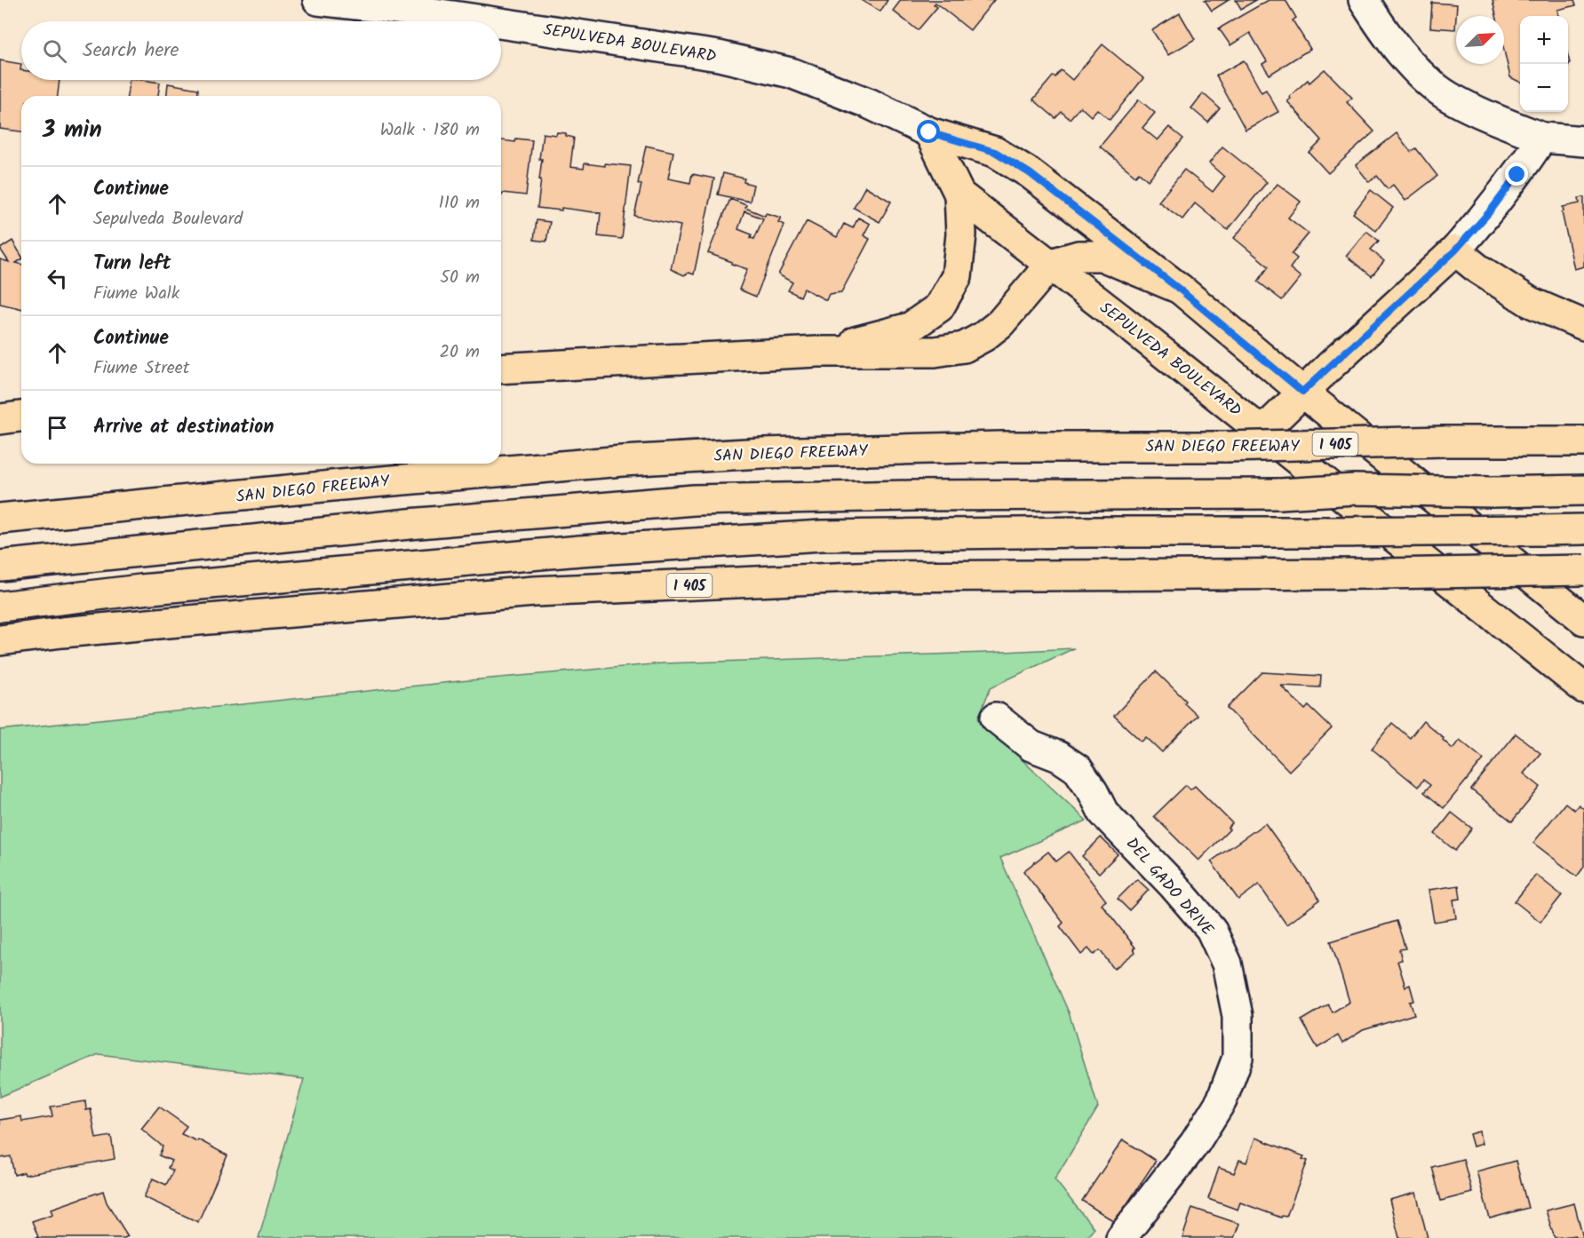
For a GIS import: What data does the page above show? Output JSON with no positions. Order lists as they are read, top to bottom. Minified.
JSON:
{"streets":{"main road":["SEPULVEDA BOULEVARD","I 405","SAN DIEGO FREEWAY"],"street":["DEL GADO DRIVE"]},"north":"top right","page":{"map_buttons":["+","−"],"search":"Search here","heading":["3 min","Walk · 180 m"],"list":[["Continue","Sepulveda Boulevard","110 m"],["Turn left","Fiume Walk","50 m"],["Continue","Fiume Street","20 m"],"Arrive at destination"]}}
